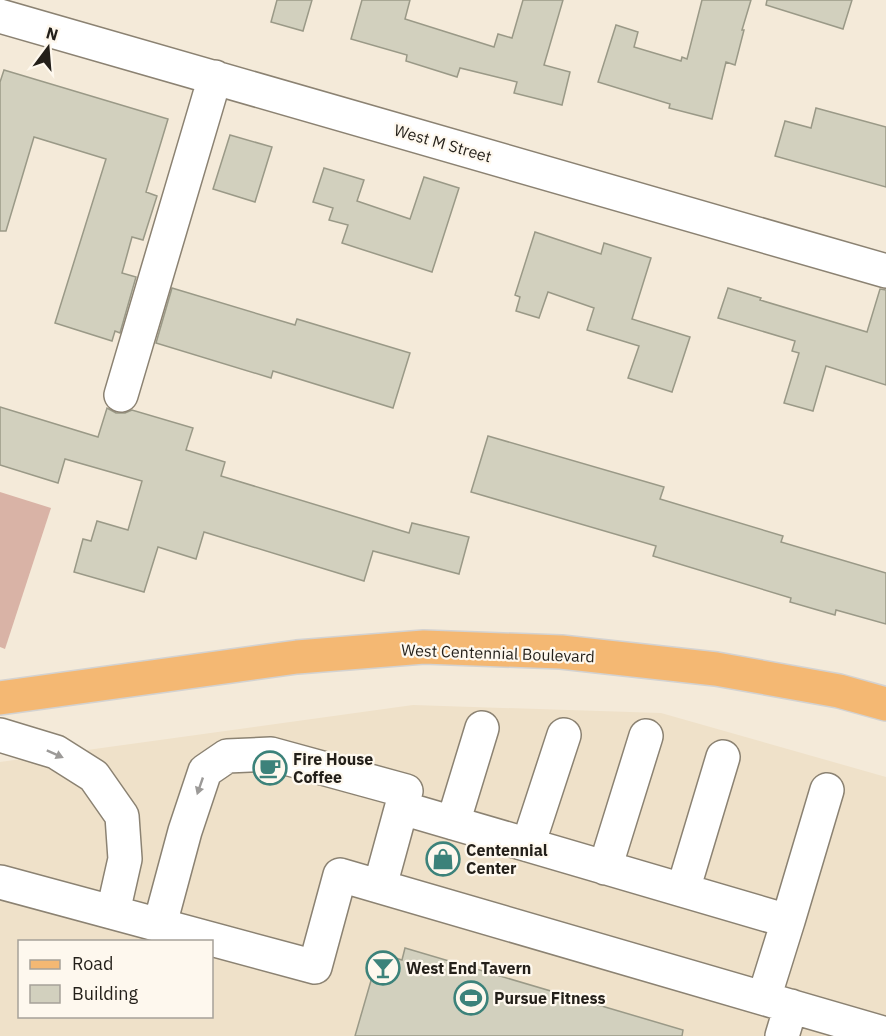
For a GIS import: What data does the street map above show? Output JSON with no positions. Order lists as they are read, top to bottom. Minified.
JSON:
{"streets":{"main road":["West Centennial Boulevard"],"street":["West M Street"]},"places":{"cafe":["Fire House Coffee"],"shop":["Centennial Center"],"bar":["West End Tavern"],"sports":["Pursue Fitness"]},"legend":["Road","Building"],"north":"top"}
